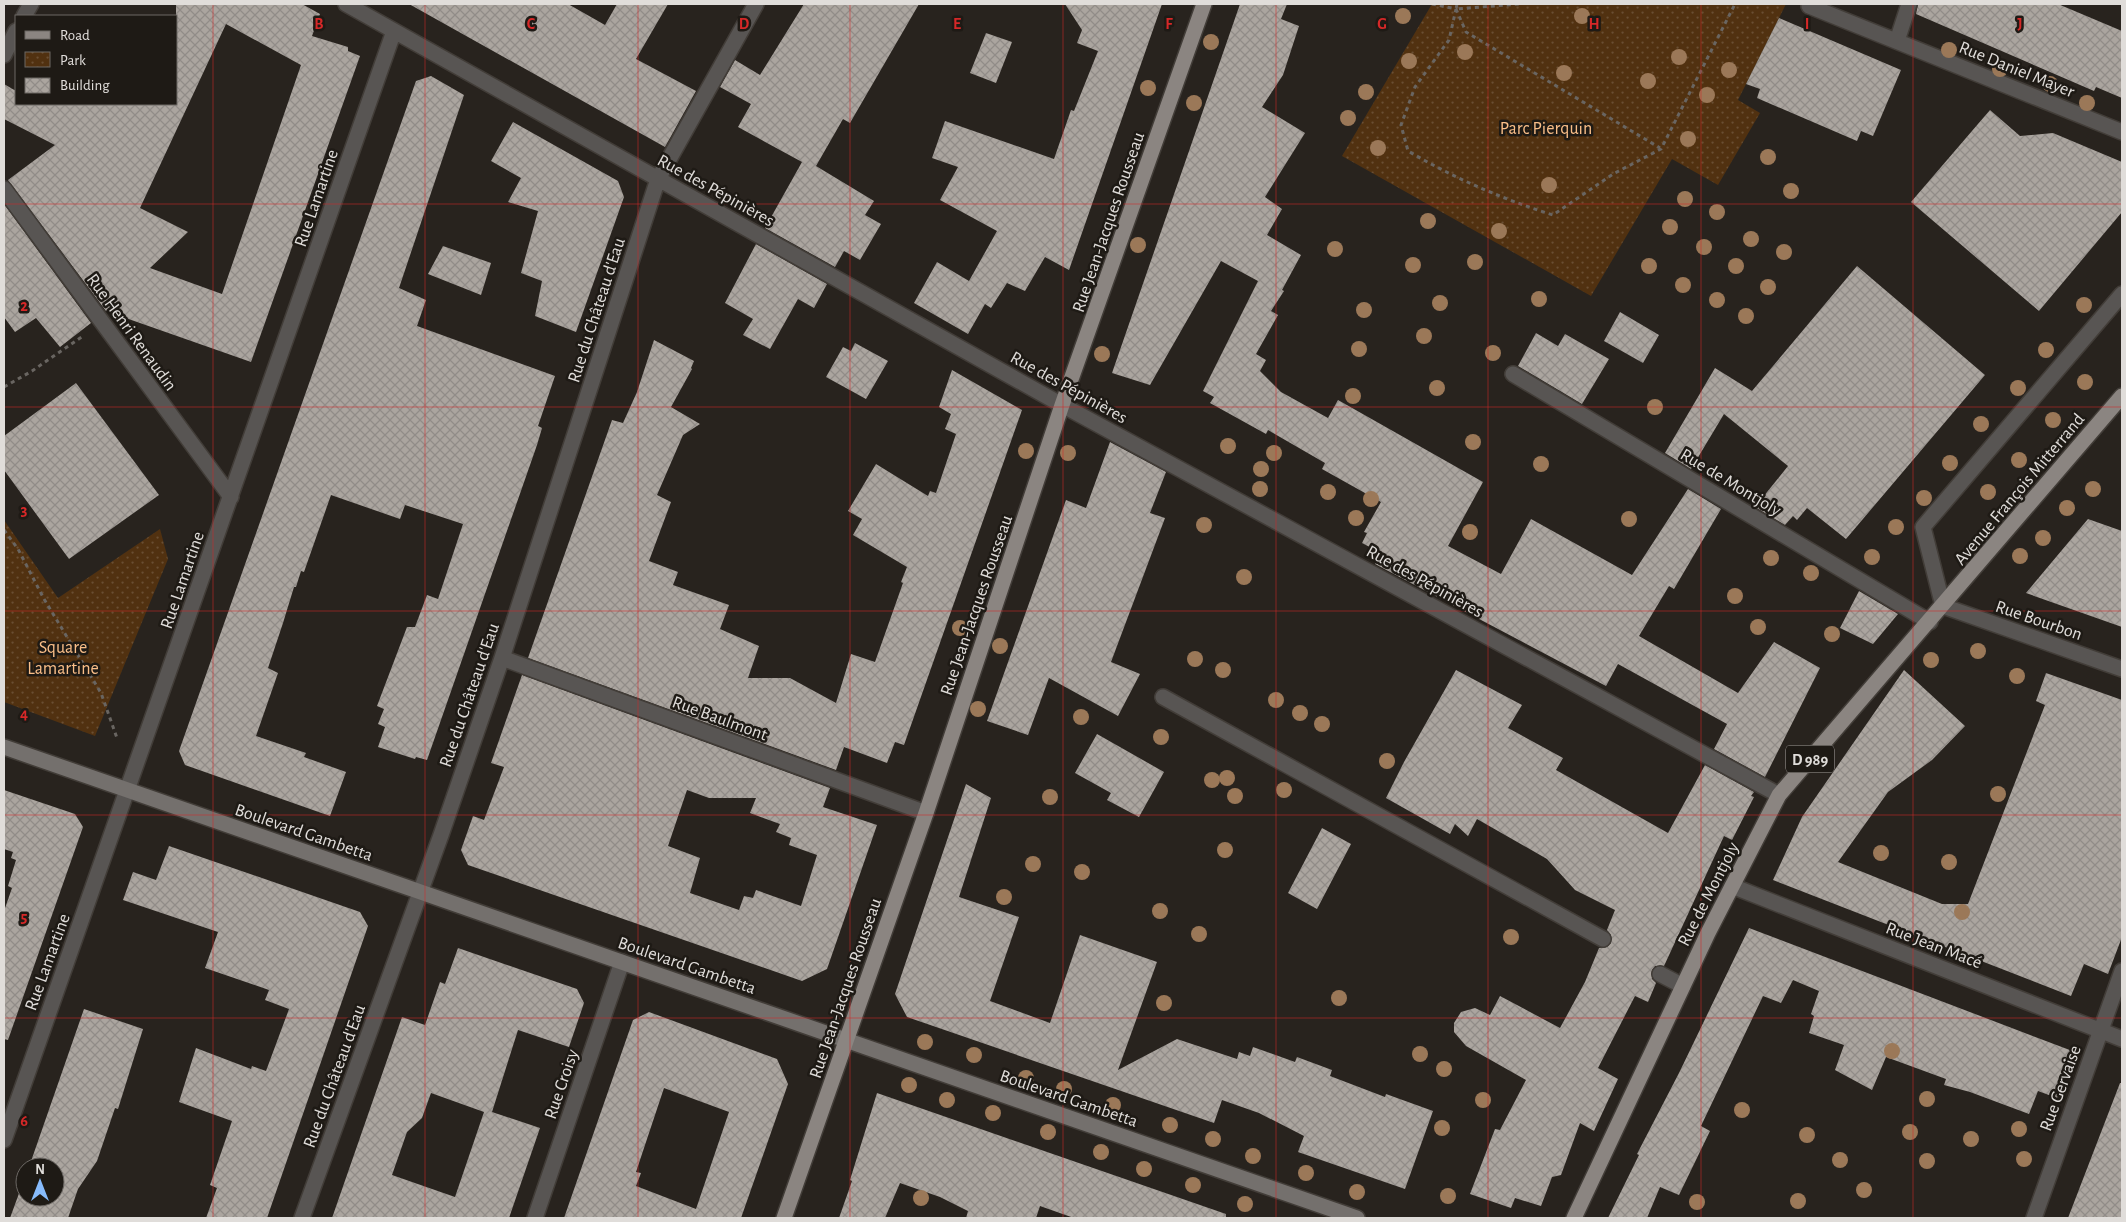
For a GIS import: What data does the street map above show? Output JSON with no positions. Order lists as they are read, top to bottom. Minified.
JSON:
{"streets":{"main road":["Rue Jean-Jacques Rousseau","Rue de Montjoly","Avenue François Mitterrand","D 989"],"street":["Rue Daniel Mayer","Rue des Pépinières","Rue Lamartine","Rue du Château d'Eau","Rue Henri Renaudin","Rue Bourbon","Rue Baulmont","Boulevard Gambetta","Rue Jean Macé","Rue Croisy","Rue Gervaise"]},"crossings":[["Rue des Pépinières","Rue Lamartine"],["Rue des Pépinières","Rue Jean-Jacques Rousseau"],["Rue des Pépinières","Rue du Château d'Eau"],["Rue des Pépinières","Rue de Montjoly"],["Rue Lamartine","Rue Henri Renaudin"],["Rue Lamartine","Boulevard Gambetta"],["Rue Jean-Jacques Rousseau","Rue Baulmont"],["Rue Jean-Jacques Rousseau","Boulevard Gambetta"],["Rue du Château d'Eau","Rue Baulmont"],["Rue du Château d'Eau","Boulevard Gambetta"],["Rue de Montjoly","Avenue François Mitterrand"],["Rue de Montjoly","Rue Bourbon"],["Rue de Montjoly","Rue Jean Macé"],["Avenue François Mitterrand","Rue Bourbon"],["Boulevard Gambetta","Rue Croisy"],["Rue Jean Macé","Rue Gervaise"]],"parks":["Parc Pierquin","Square Lamartine"],"legend":["Road","Park","Building"],"north":"top","grid":{"columns":["B","C","D","E","F","G","H","I","J"],"rows":["2","3","4","5","6"]}}
